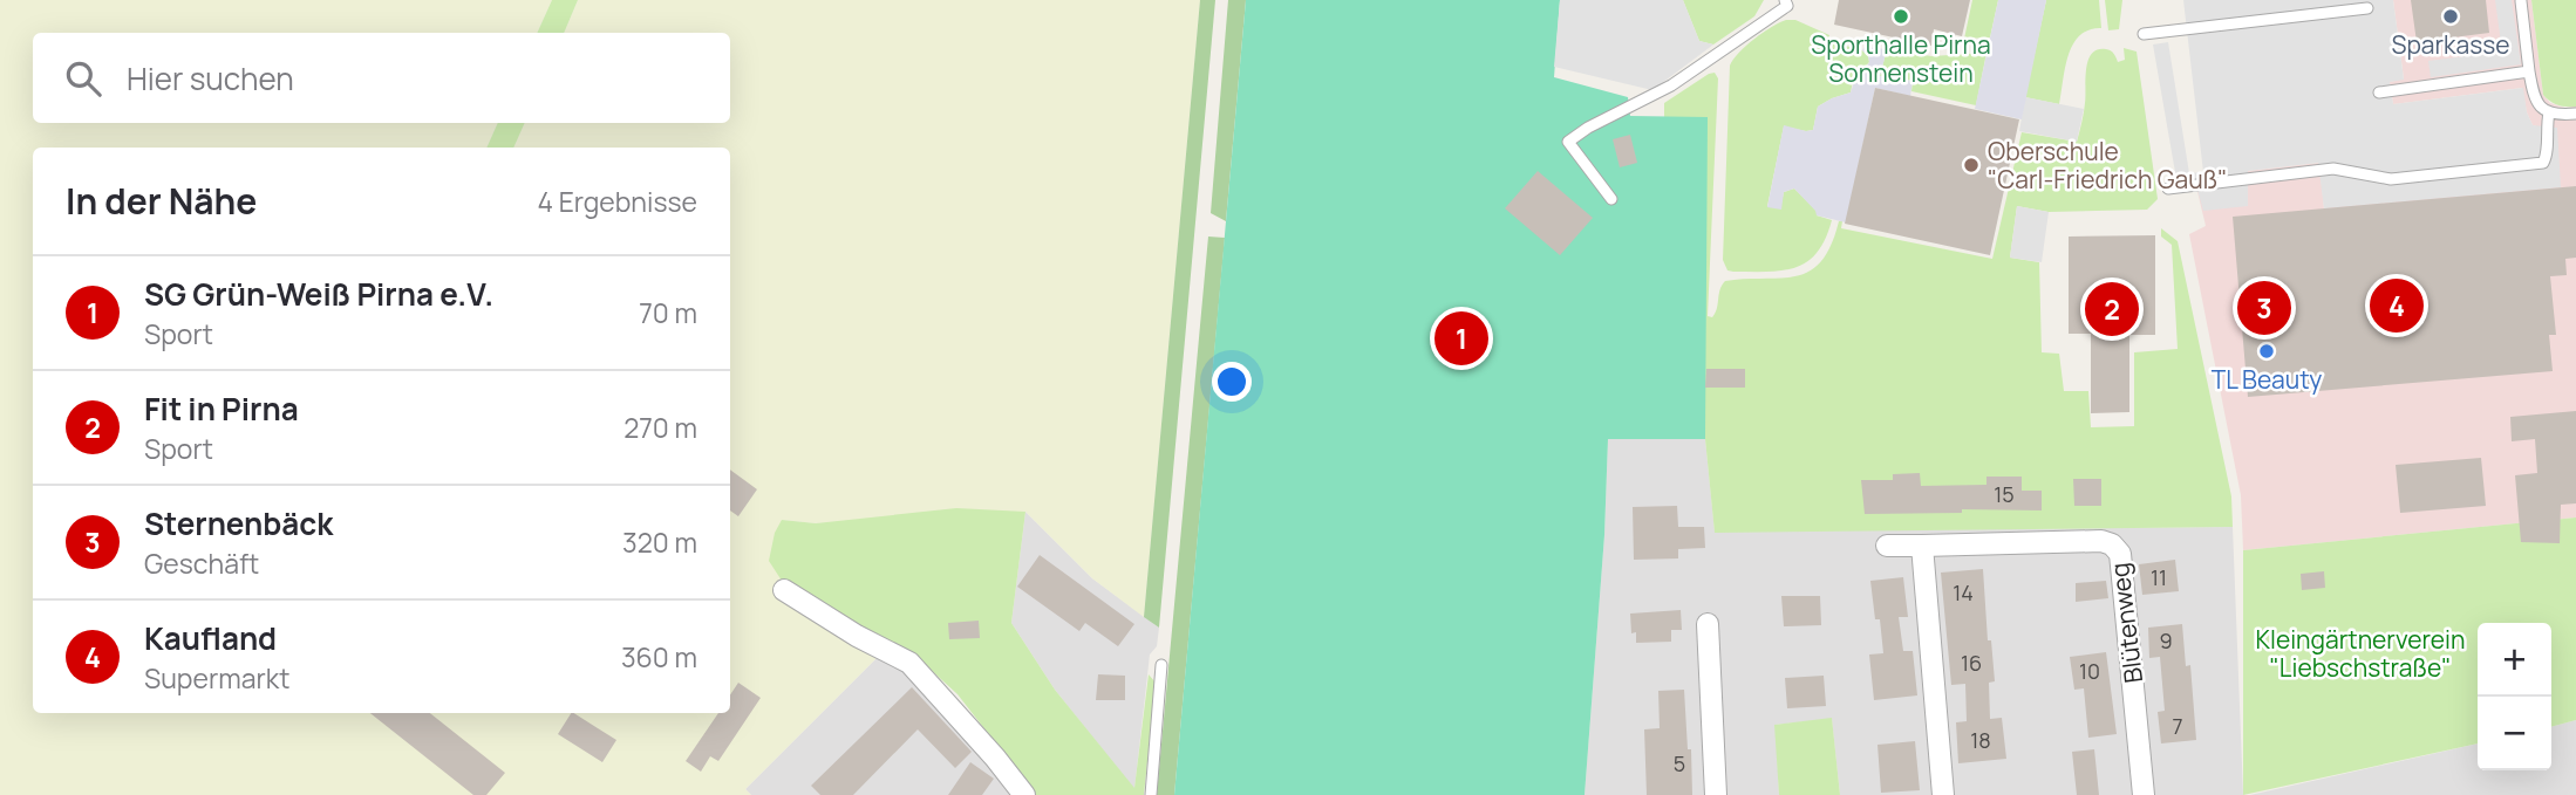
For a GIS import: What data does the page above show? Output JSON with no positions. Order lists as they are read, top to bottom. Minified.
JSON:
{"streets":{"street":["Blütenweg"]},"parks":["Kleingärtnerverein \"Liebschstraße\""],"places":["Sporthalle Pirna Sonnenstein","Sparkasse","Oberschule \"Carl-Friedrich Gauß\"","TL Beauty"],"house_numbers":["15","11","14","9","16","10","7","18","5"],"page":{"search":"Hier suchen","heading":["In der Nähe","4 Ergebnisse"],"list":[{"mark":"1","name":"SG Grün-Weiß Pirna e.V.","note":"Sport","value":"70 m"},{"mark":"2","name":"Fit in Pirna","note":"Sport","value":"270 m"},{"mark":"3","name":"Sternenbäck","note":"Geschäft","value":"320 m"},{"mark":"4","name":"Kaufland","note":"Supermarkt","value":"360 m"}],"pins":["4","3","2","1"],"map_buttons":["+","−"]}}
